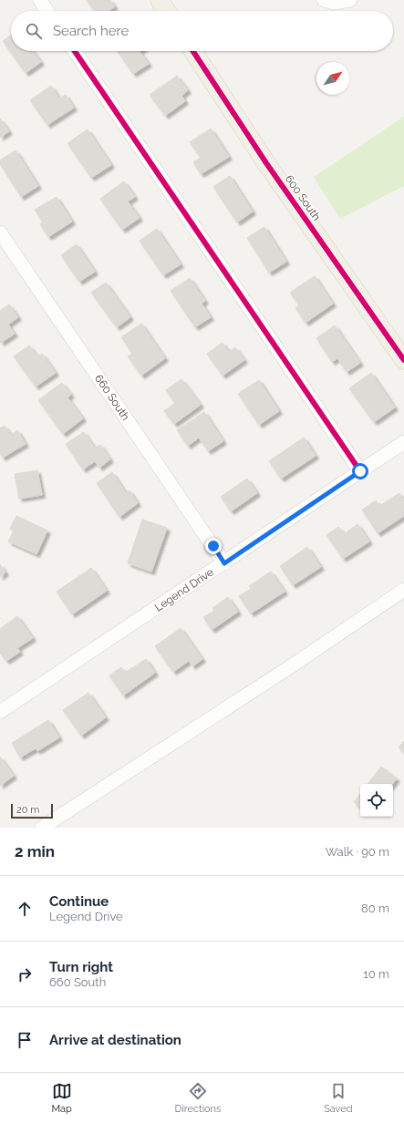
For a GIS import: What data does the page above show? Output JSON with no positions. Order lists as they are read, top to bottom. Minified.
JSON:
{"streets":{"main road":["600 South"],"street":["660 South","Legend Drive"]},"crossings":[["660 South","Legend Drive"]],"scale_bar":"20 m","north":"top right","page":{"search":"Search here","scale":"20 m","heading":["2 min","Walk · 90 m"],"list":[["Continue","Legend Drive","80 m"],["Turn right","660 South","10 m"],"Arrive at destination"],"nav":["Map","Directions","Saved"]}}
